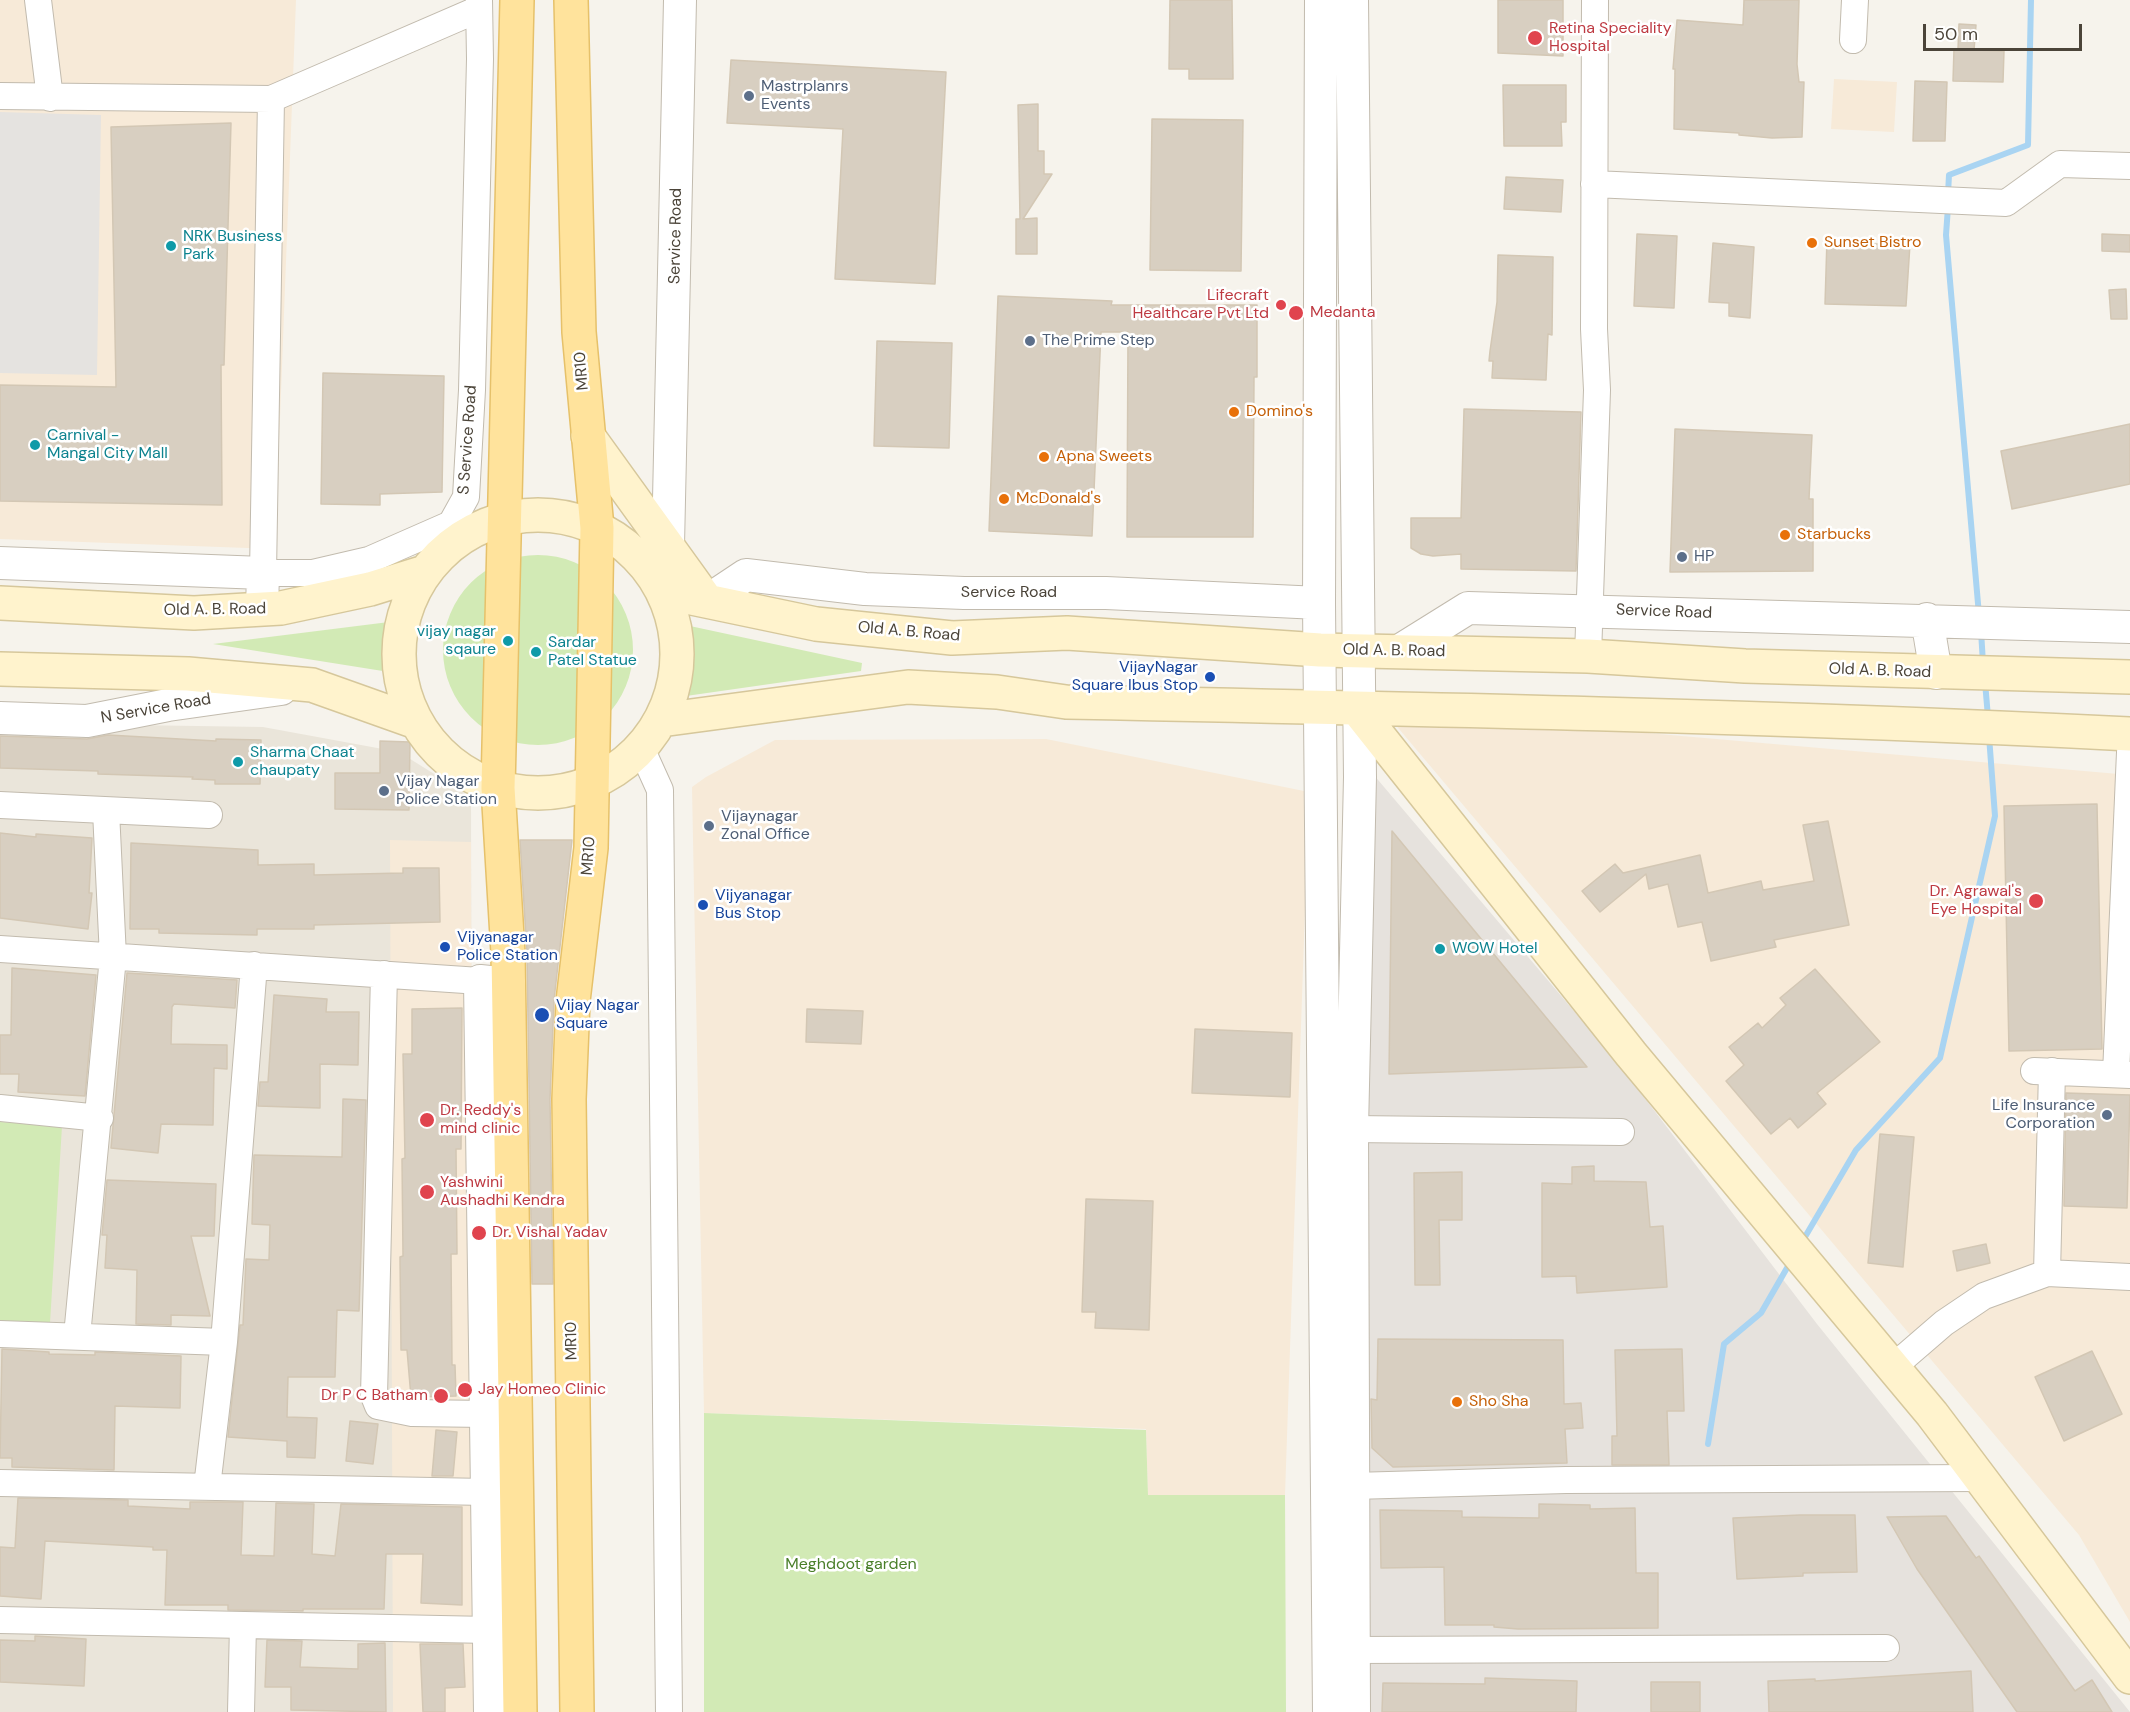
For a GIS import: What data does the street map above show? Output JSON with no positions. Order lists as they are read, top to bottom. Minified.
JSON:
{"streets":{"main road":["MR10","Old A. B. Road"],"street":["Service Road","S Service Road","N Service Road"]},"crossings":[["Service Road","Old A. B. Road"]],"parks":["Meghdoot garden"],"places":["Retina Speciality Hospital","Mastrplanrs Events","Sunset Bistro","NRK Business Park","Lifecraft Healthcare Pvt Ltd","Medanta","The Prime Step","Domino's","Carnival - Mangal City Mall","Apna Sweets","McDonald's","Starbucks","HP","vijay nagar sqaure","Sardar Patel Statue","VijayNagar Square Ibus Stop","Sharma Chaat chaupaty","Vijay Nagar Police Station","Vijaynagar Zonal Office","Dr. Agrawal's Eye Hospital","Vijyanagar Bus Stop","Vijyanagar Police Station","WOW Hotel","Vijay Nagar Square","Life Insurance Corporation","Dr. Reddy's mind clinic","Yashwini Aushadhi Kendra","Dr. Vishal Yadav","Jay Homeo Clinic","Dr P C Batham","Sho Sha"],"scale_bar":"50 m"}
